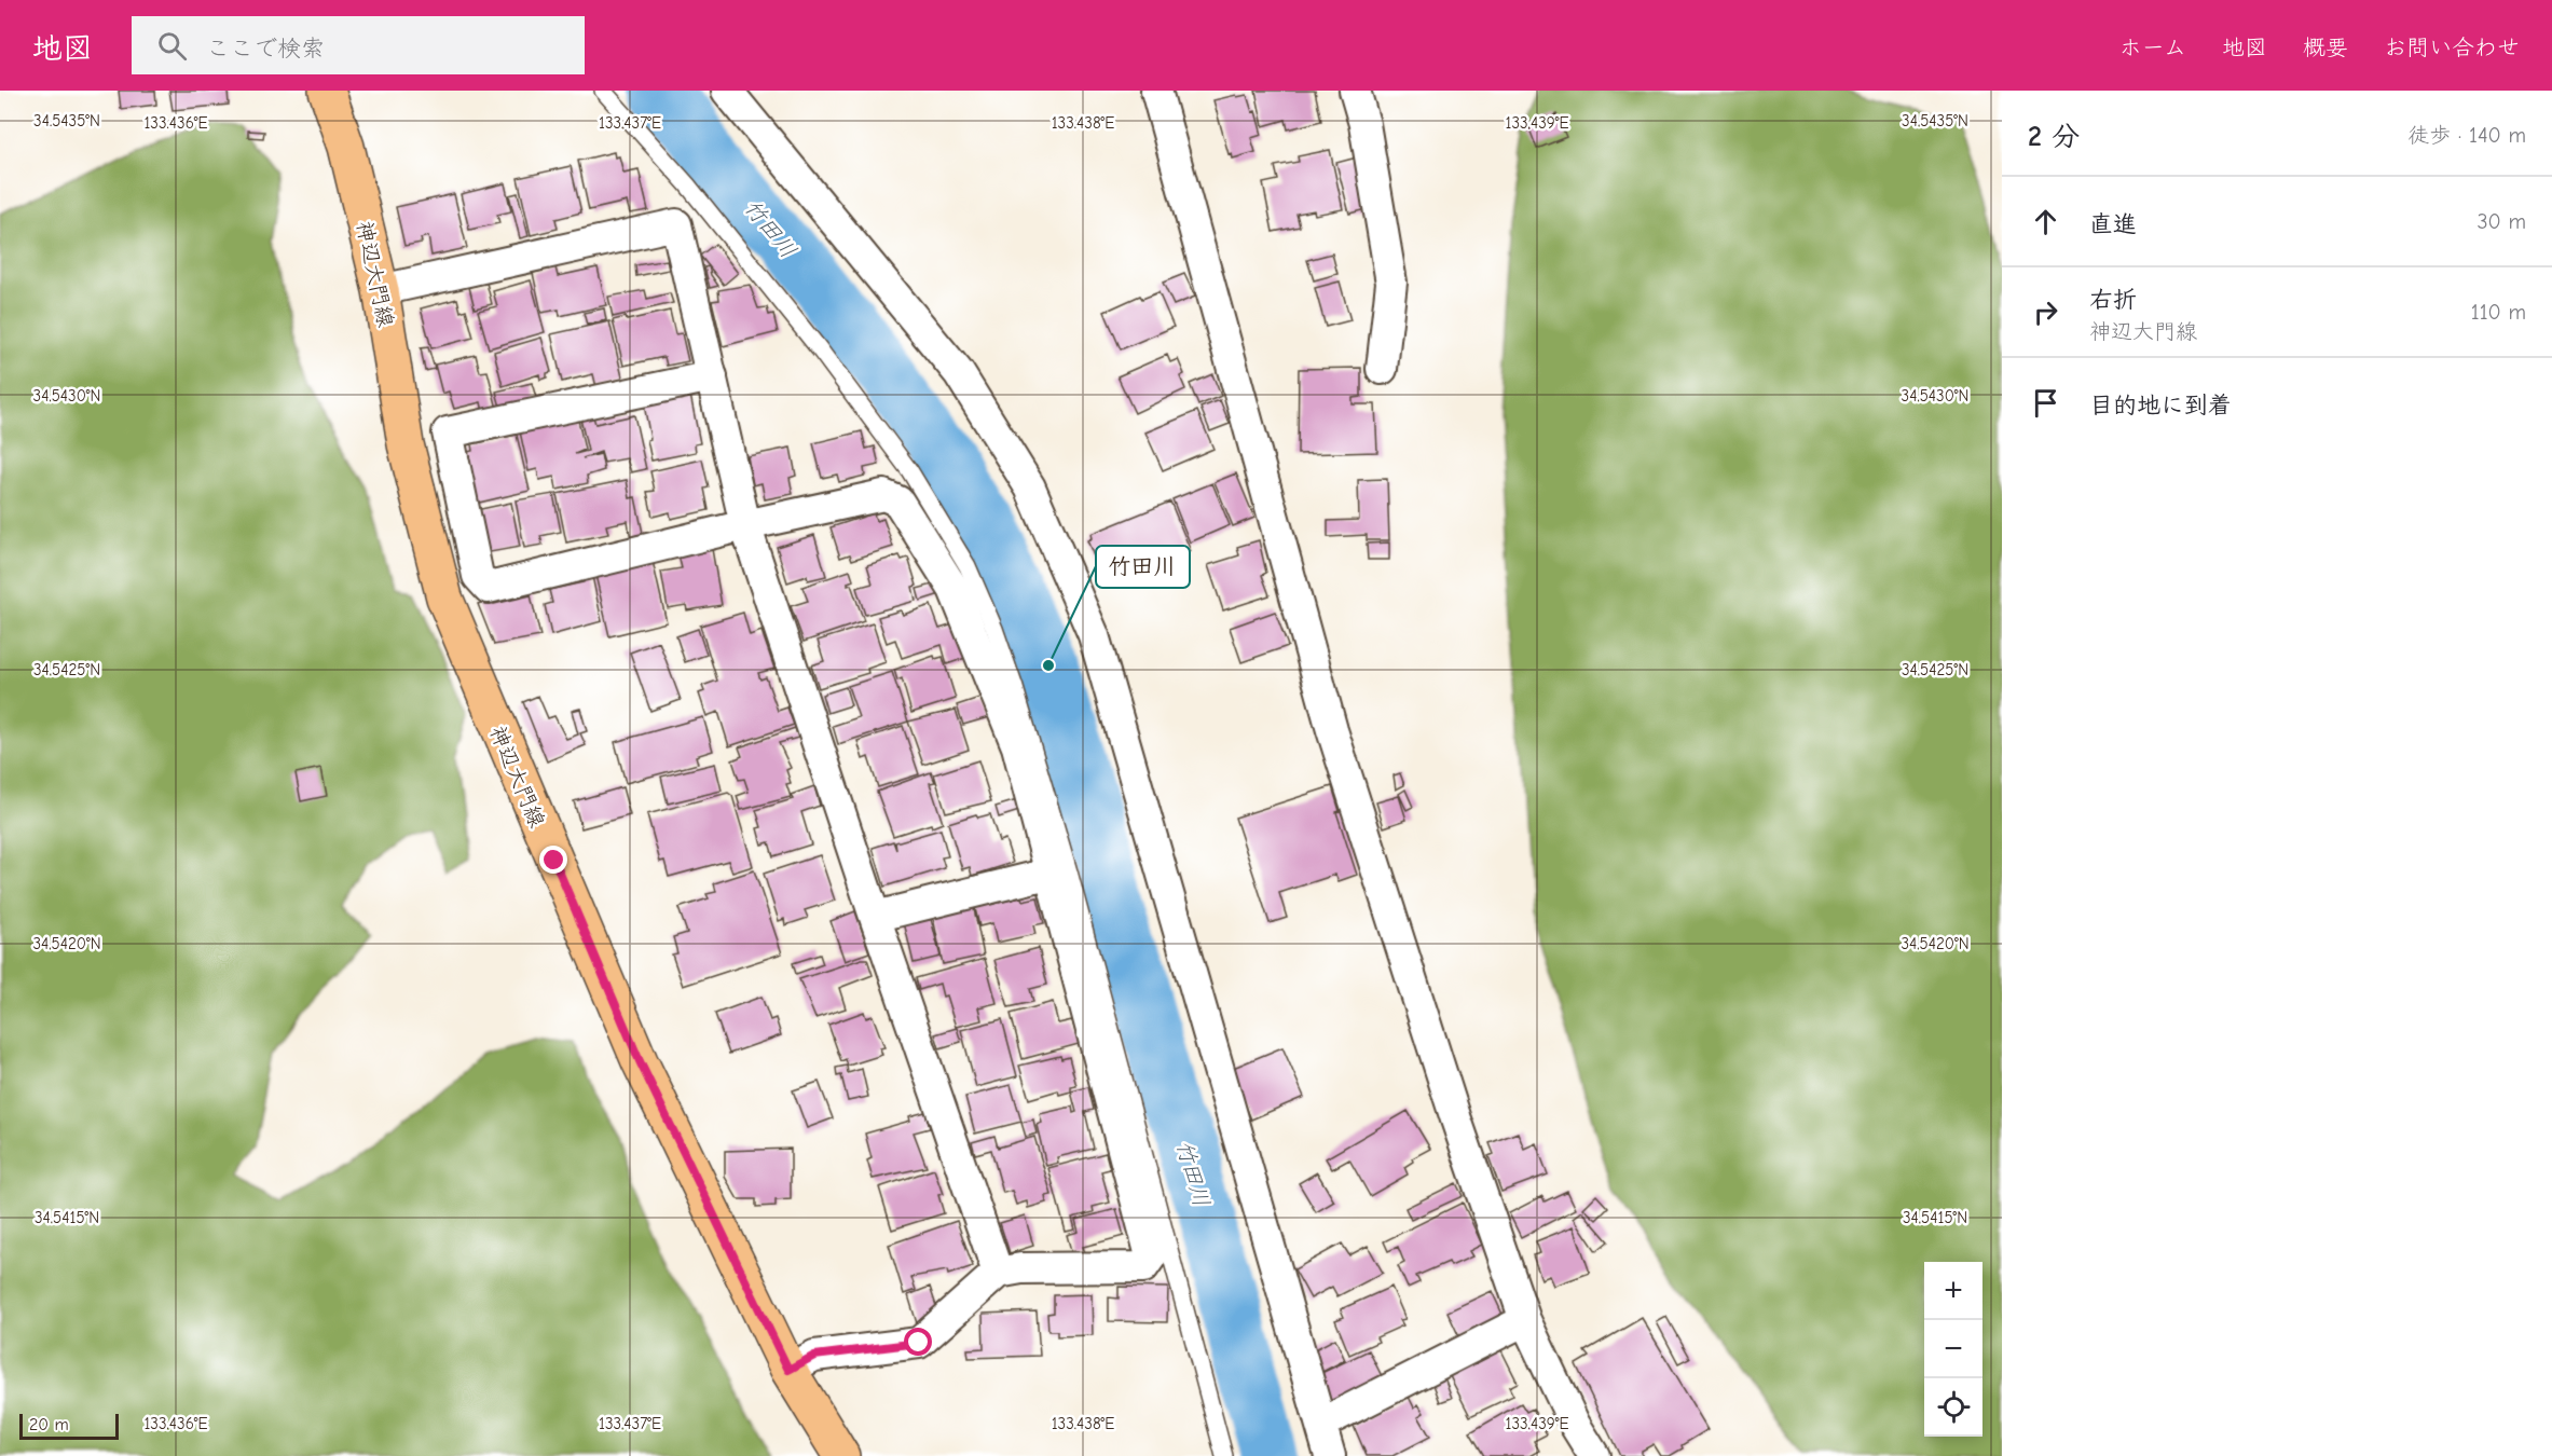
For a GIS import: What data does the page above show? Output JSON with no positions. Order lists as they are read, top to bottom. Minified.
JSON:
{"streets":{"main road":["神辺大門線"]},"water":["竹田川"],"places":["竹田川"],"scale_bar":"20 m","page":{"header":"地図","search":"ここで検索","nav":["ホーム","地図","概要","お問い合わせ"],"heading":["2 分","徒歩 · 140 m"],"list":[["直進","30 m"],["右折","神辺大門線","110 m"],"目的地に到着"],"map_buttons":["+","−"],"scale":"20 m"},"coordinates":["34.5435°N","133.436°E","133.437°E","133.438°E","133.439°E","34.5430°N","34.5425°N","34.5420°N","34.5415°N"]}
